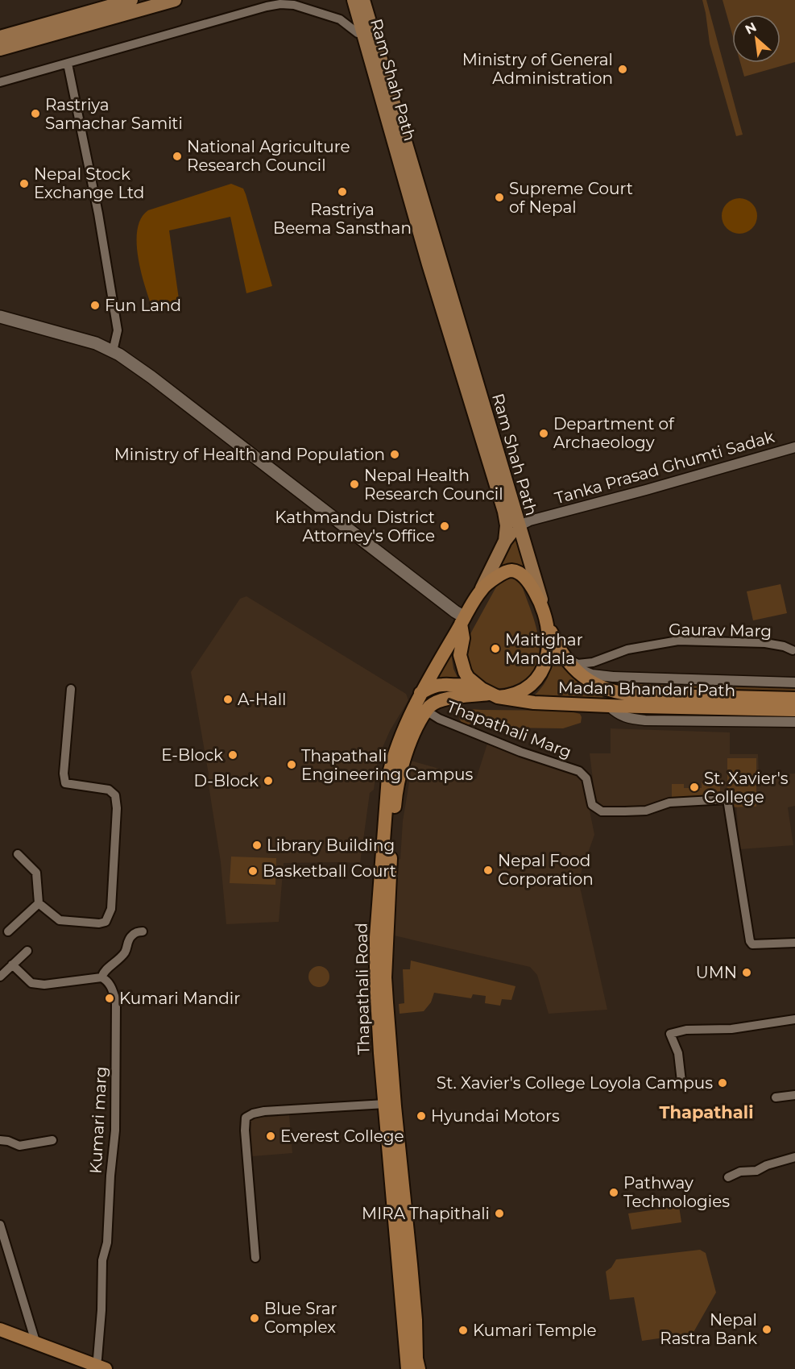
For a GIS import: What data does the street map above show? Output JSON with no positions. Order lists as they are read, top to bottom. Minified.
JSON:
{"streets":{"highway":["Madan Bhandari Path","Thapathali Road"],"main road":["Ram Shah Path"],"street":["Tanka Prasad Ghumti Sadak","Gaurav Marg","Thapathali Marg","Kumari marg"]},"crossings":[["Ram Shah Path","Tanka Prasad Ghumti Sadak"],["Gaurav Marg","Madan Bhandari Path"],["Madan Bhandari Path","Thapathali Road"],["Thapathali Marg","Thapathali Road"]],"districts":["Thapathali"],"places":["Ministry of General Administration","Rastriya Samachar Samiti","National Agriculture Research Council","Nepal Stock Exchange Ltd","Rastriya Beema Sansthan","Supreme Court of Nepal","Fun Land","Department of Archaeology","Ministry of Health and Population","Nepal Health Research Council","Kathmandu District Attorney's Office","Maitighar Mandala","A-Hall","E-Block","Thapathali Engineering Campus","D-Block","St. Xavier's College","Library Building","Nepal Food Corporation","Basketball Court","UMN","Kumari Mandir","St. Xavier's College Loyola Campus","Hyundai Motors","Everest College","Pathway Technologies","MIRA Thapithali","Blue Srar Complex","Nepal Rastra Bank","Kumari Temple"],"north":"top left"}
